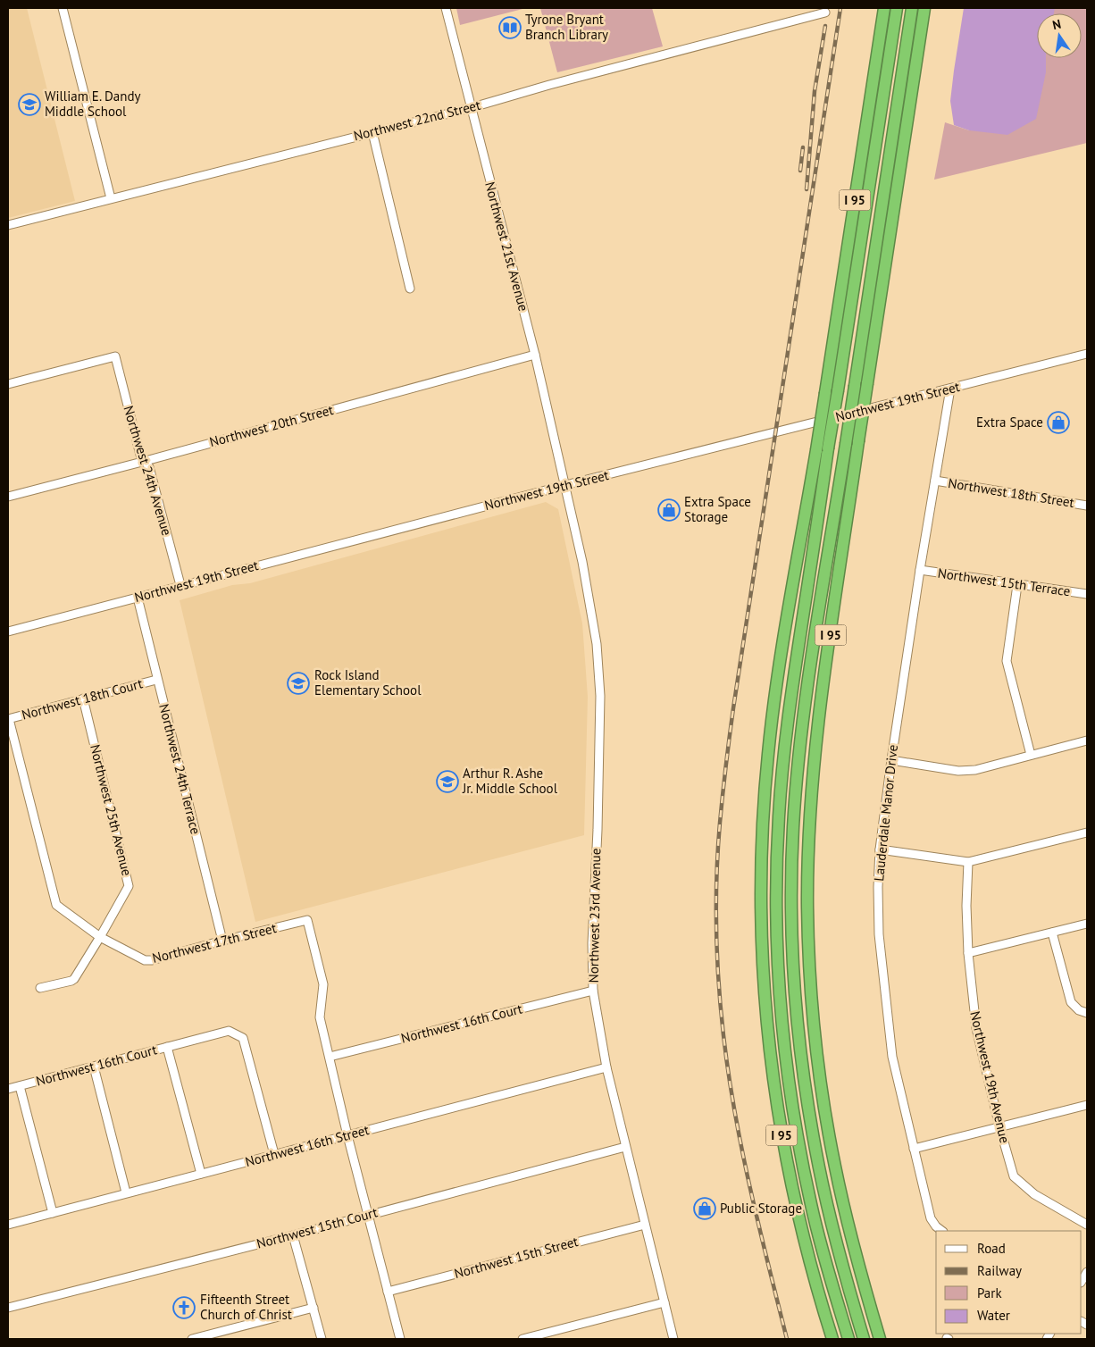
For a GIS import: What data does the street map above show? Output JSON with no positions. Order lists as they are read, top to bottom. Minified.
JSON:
{"streets":{"highway":["I 95"],"street":["Northwest 22nd Street","Northwest 21st Avenue","Northwest 19th Street","Northwest 20th Street","Northwest 24th Avenue","Northwest 18th Street","Northwest 15th Terrace","Northwest 18th Court","Northwest 24th Terrace","Northwest 25th Avenue","Lauderdale Manor Drive","Northwest 23rd Avenue","Northwest 17th Street","Northwest 16th Court","Northwest 19th Avenue","Northwest 16th Street","Northwest 15th Court","Northwest 15th Street"]},"crossings":[["Northwest 22nd Street","Northwest 21st Avenue"],["Northwest 21st Avenue","Northwest 19th Street"],["Northwest 21st Avenue","Northwest 20th Street"],["Northwest 21st Avenue","Northwest 23rd Avenue"],["Northwest 19th Street","Northwest 24th Avenue"],["Northwest 19th Street","Northwest 24th Terrace"],["Northwest 19th Street","Lauderdale Manor Drive"],["Northwest 19th Street","Northwest 23rd Avenue"],["Northwest 20th Street","Northwest 24th Avenue"],["Northwest 18th Street","Lauderdale Manor Drive"],["Northwest 15th Terrace","Lauderdale Manor Drive"],["Northwest 18th Court","Northwest 24th Terrace"],["Northwest 18th Court","Northwest 25th Avenue"],["Northwest 18th Court","Northwest 17th Street"],["Northwest 24th Terrace","Northwest 17th Street"],["Northwest 25th Avenue","Northwest 17th Street"],["Northwest 23rd Avenue","Northwest 16th Court"],["Northwest 23rd Avenue","Northwest 16th Street"],["Northwest 23rd Avenue","Northwest 15th Court"],["Northwest 23rd Avenue","Northwest 15th Street"],["Northwest 17th Street","Northwest 16th Court"],["Northwest 16th Court","Northwest 16th Street"]],"places":{"library":["Tyrone Bryant Branch Library"],"school or university":["William E. Dandy Middle School","Rock Island Elementary School","Arthur R. Ashe Jr. Middle School"],"shop":["Extra Space","Extra Space Storage","Public Storage"],"church":["Fifteenth Street Church of Christ"]},"legend":["Road","Railway","Park","Water"],"north":"top"}
